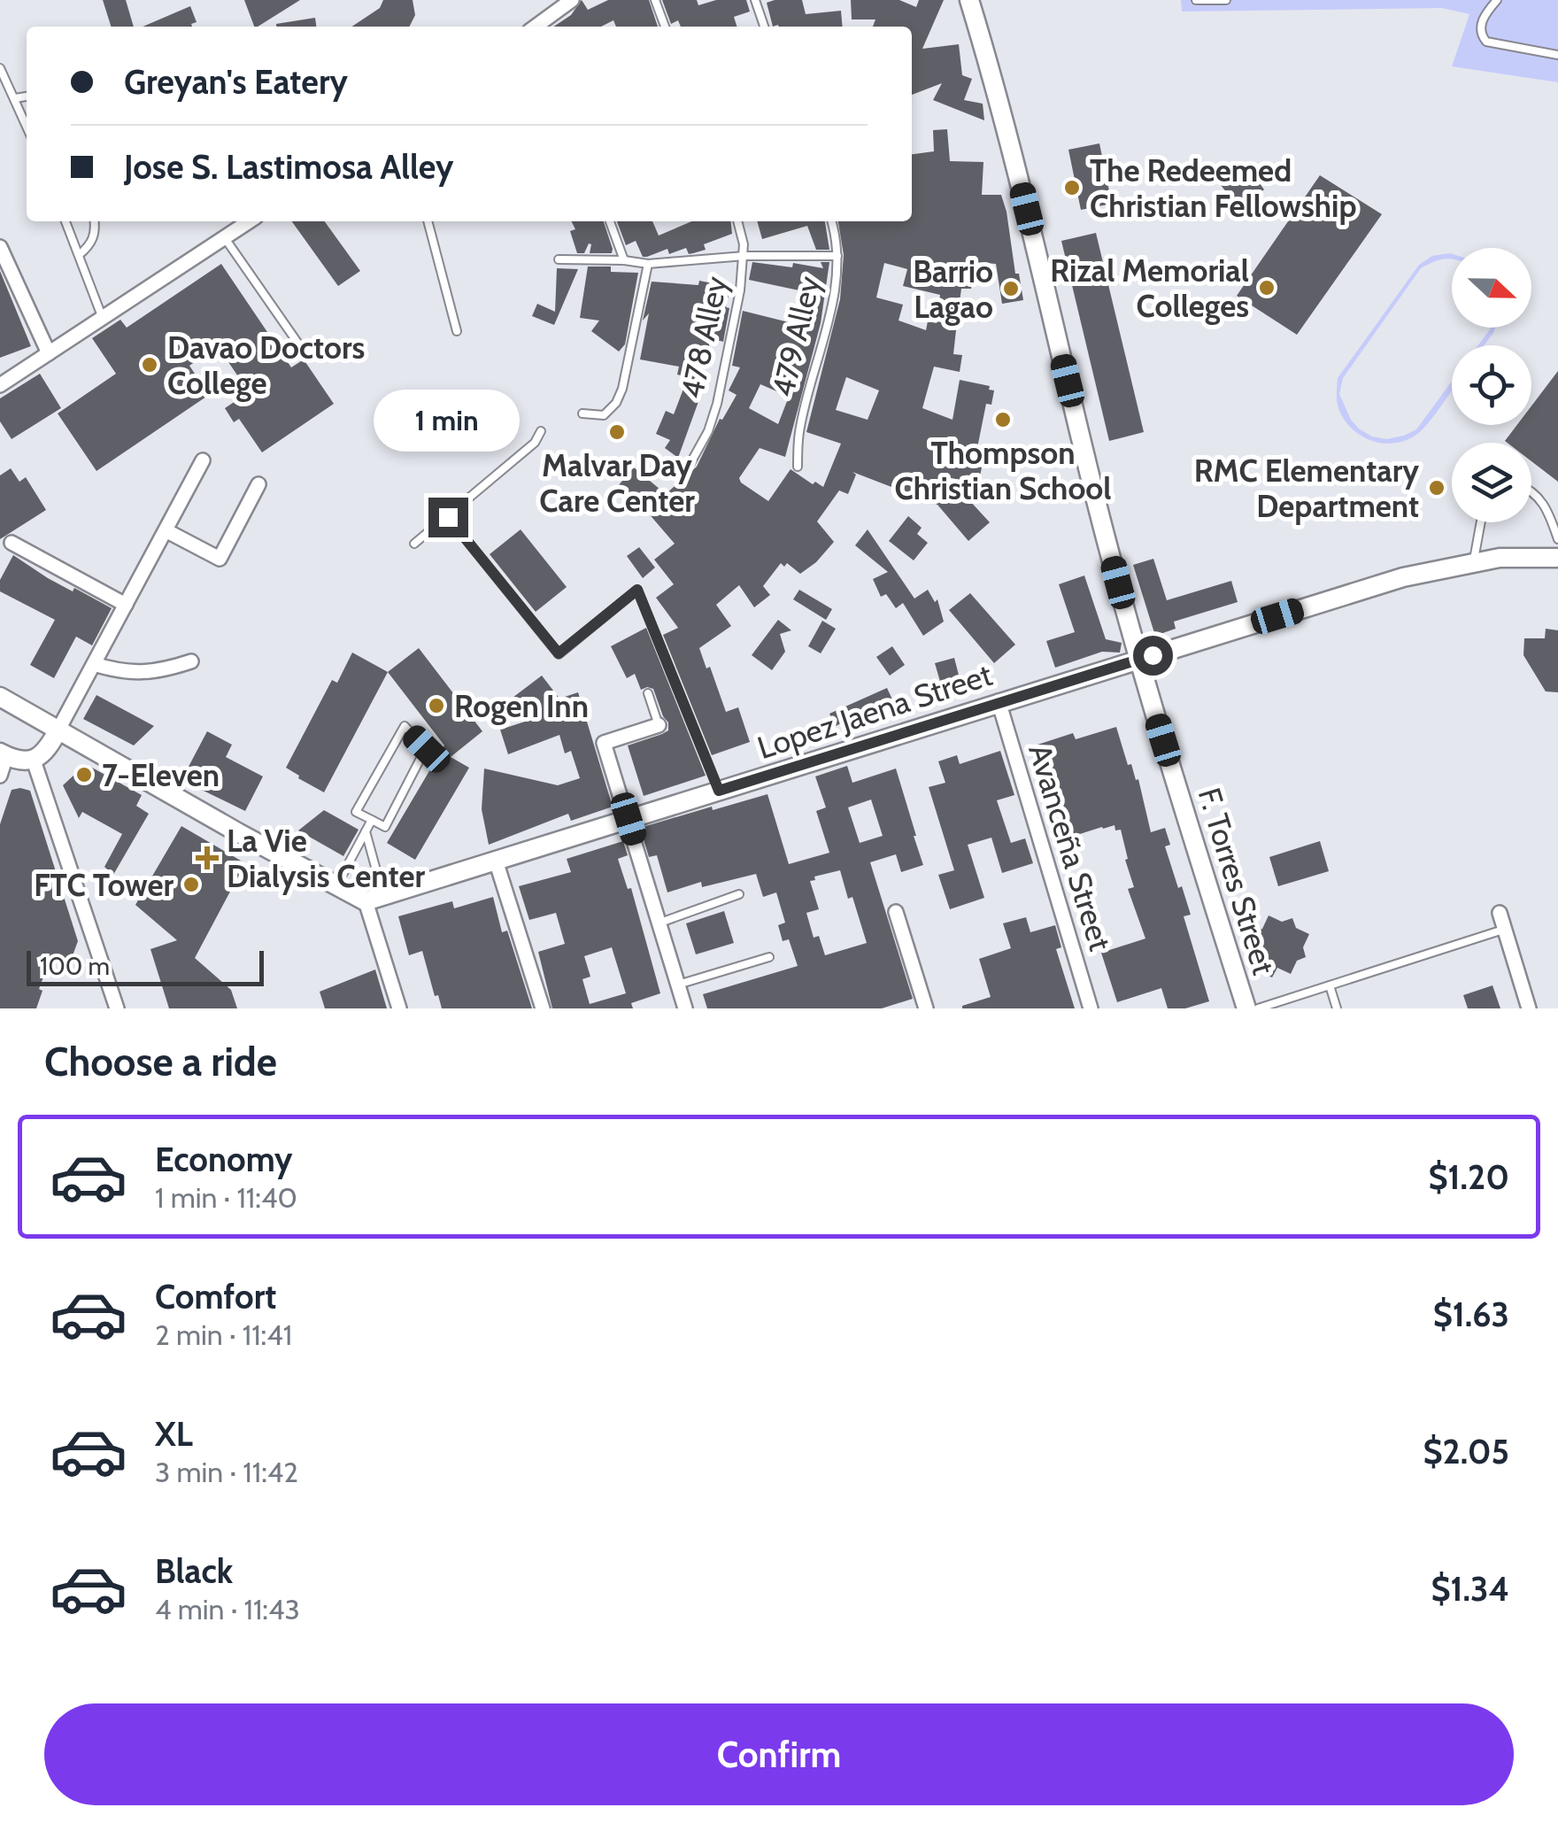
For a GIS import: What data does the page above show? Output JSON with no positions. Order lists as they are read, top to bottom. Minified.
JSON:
{"streets":{"street":["Lopez Jaena Street","Avanceña Street","F. Torres Street"],"lane":["479 Alley","478 Alley"]},"crossings":[["Lopez Jaena Street","Avanceña Street"],["Lopez Jaena Street","F. Torres Street"]],"places":{"other":["The Redeemed Christian Fellowship","Rizal Memorial Colleges","Barrio Lagao","Davao Doctors College","Thompson Christian School","Malvar Day Care Center","RMC Elementary Department","Rogen Inn","7-Eleven","FTC Tower"],"health":["La Vie Dialysis Center"]},"scale_bar":"100 m","north":"right","page":{"banner":["Greyan's Eatery","Jose S. Lastimosa Alley"],"bubble":"1 min","scale":"100 m","heading":"Choose a ride","list":[{"name":"Economy","note":"1 min · 11:40","value":"$1.20"},{"name":"Comfort","note":"2 min · 11:41","value":"$1.63"},{"name":"XL","note":"3 min · 11:42","value":"$2.05"},{"name":"Black","note":"4 min · 11:43","value":"$1.34"}],"buttons":"Confirm"}}
